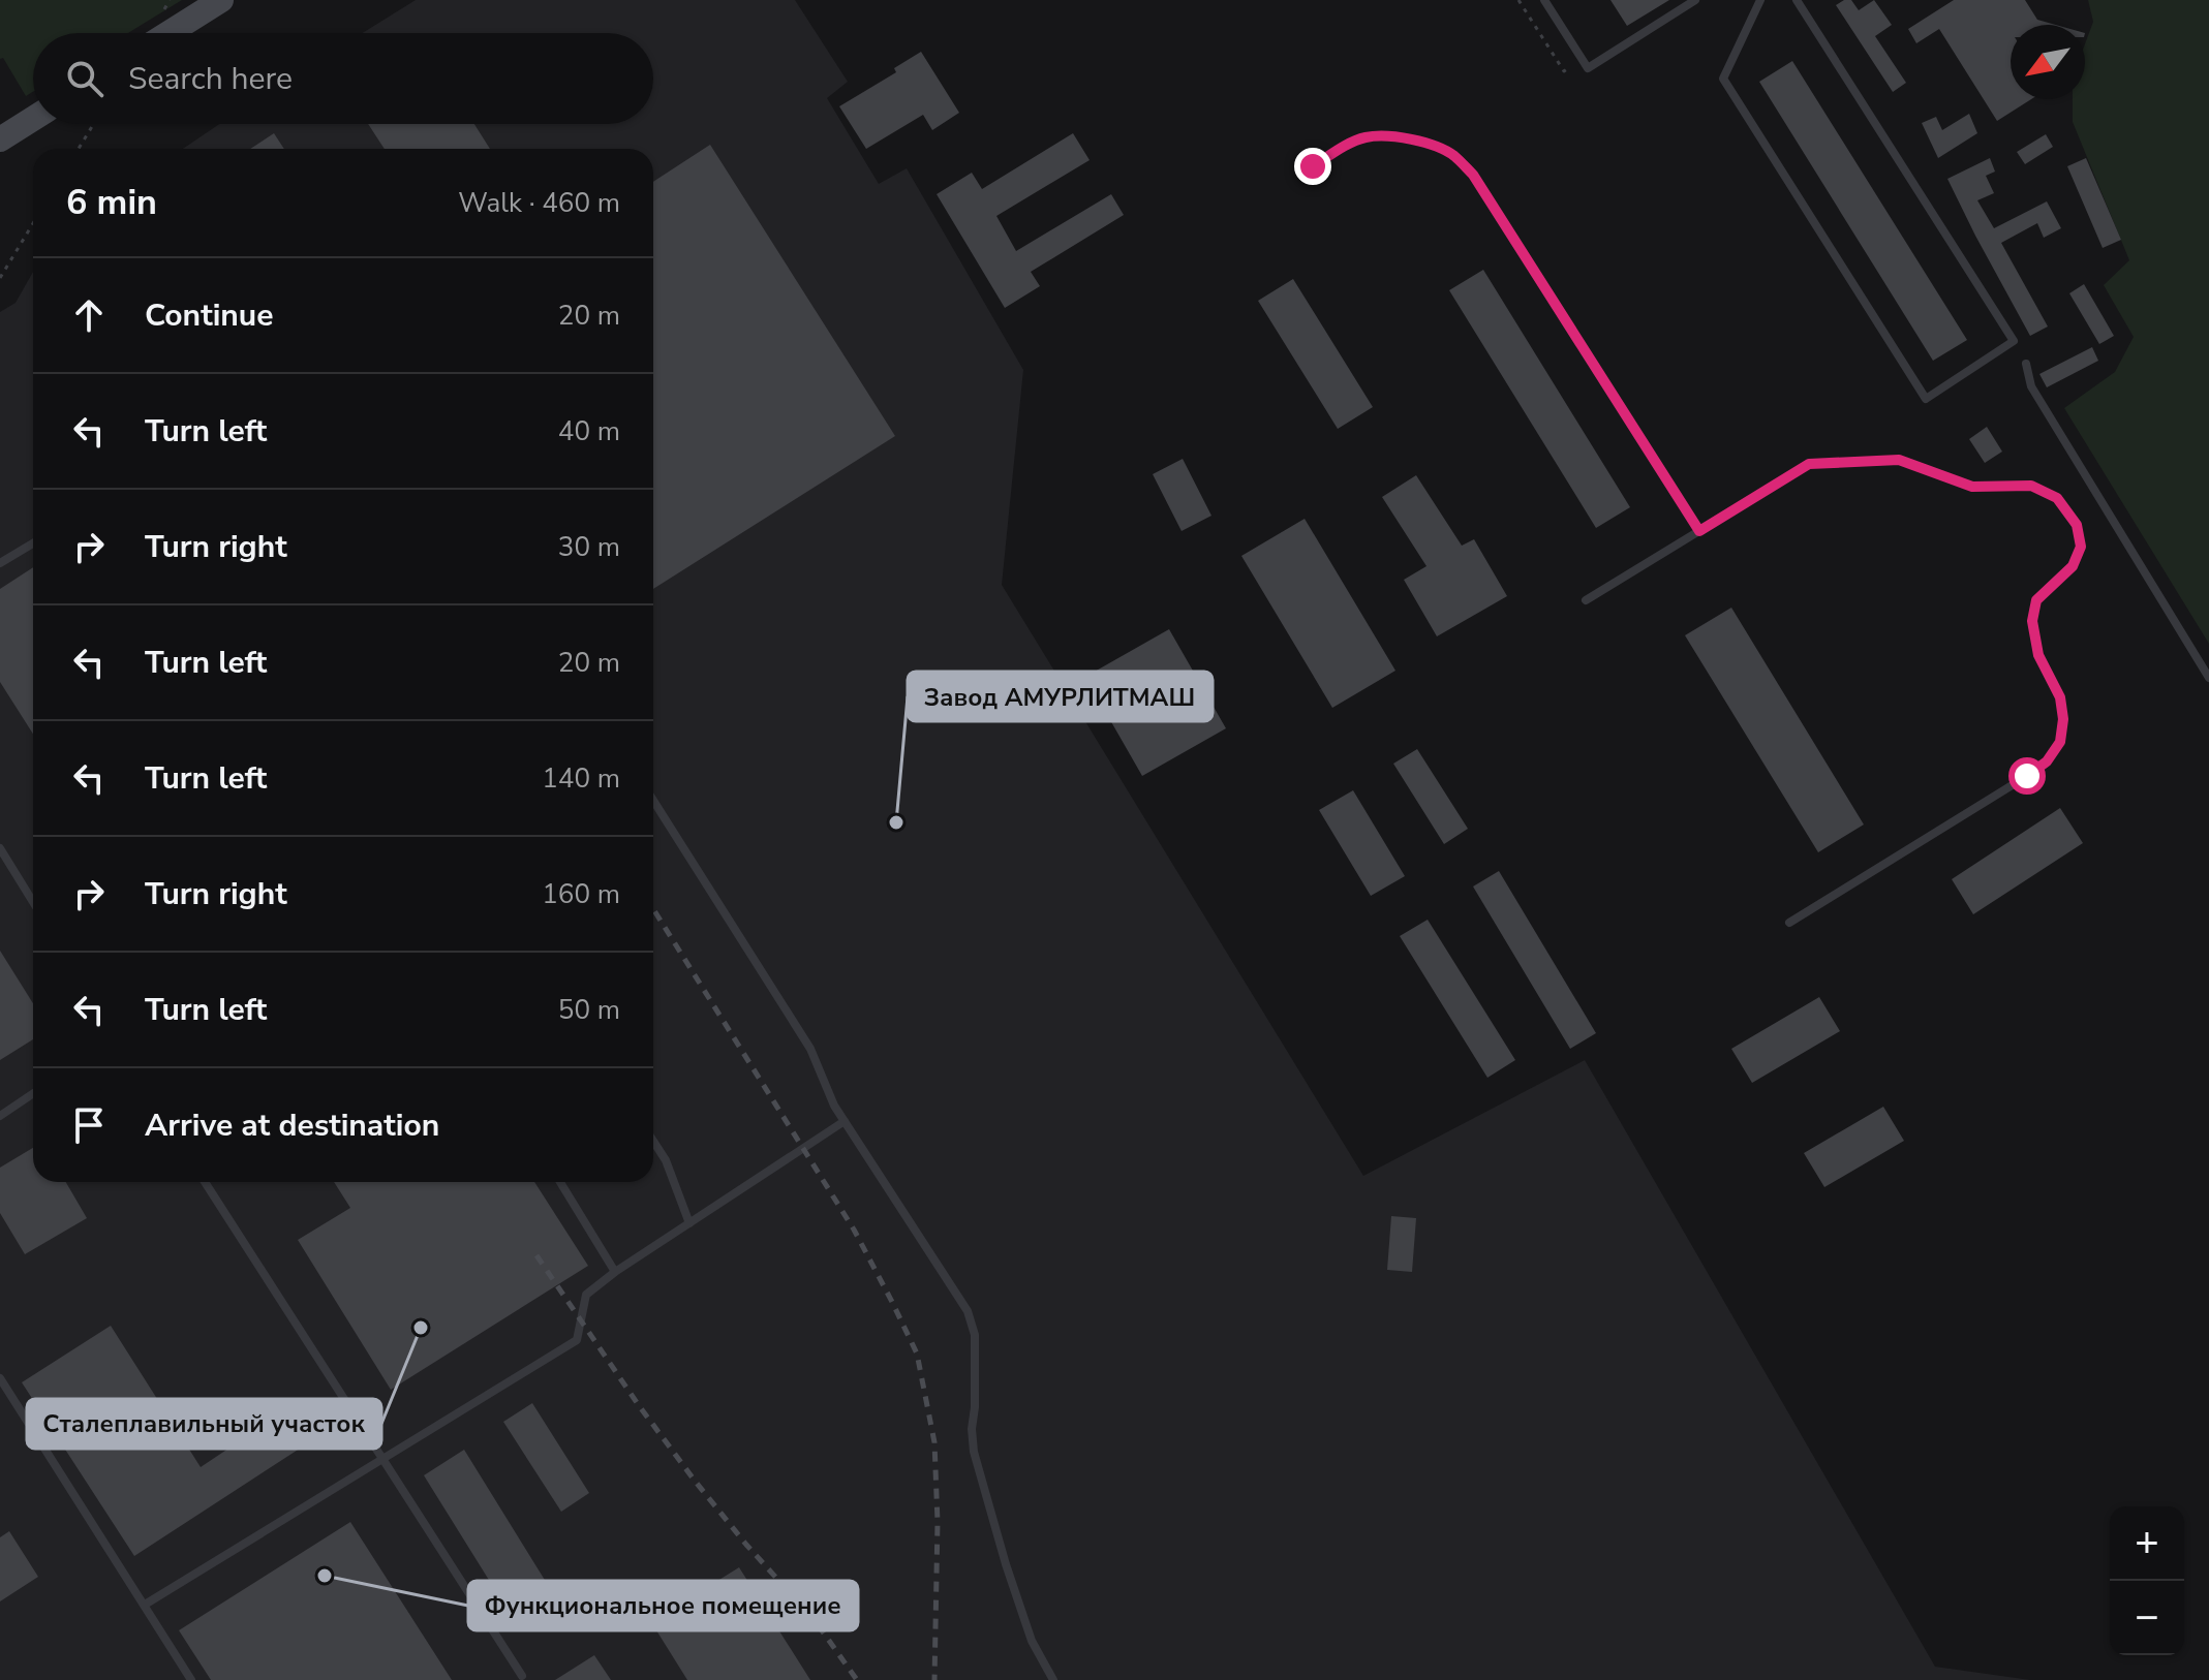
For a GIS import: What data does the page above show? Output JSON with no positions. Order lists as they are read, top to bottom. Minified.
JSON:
{"places":["Завод АМУРЛИТМАШ","Сталеплавильный участок","Функциональное помещение"],"north":"bottom left","page":{"search":"Search here","heading":["6 min","Walk · 460 m"],"list":[["Continue","20 m"],["Turn left","40 m"],["Turn right","30 m"],["Turn left","20 m"],["Turn left","140 m"],["Turn right","160 m"],["Turn left","50 m"],"Arrive at destination"],"map_buttons":["+","−"]}}
